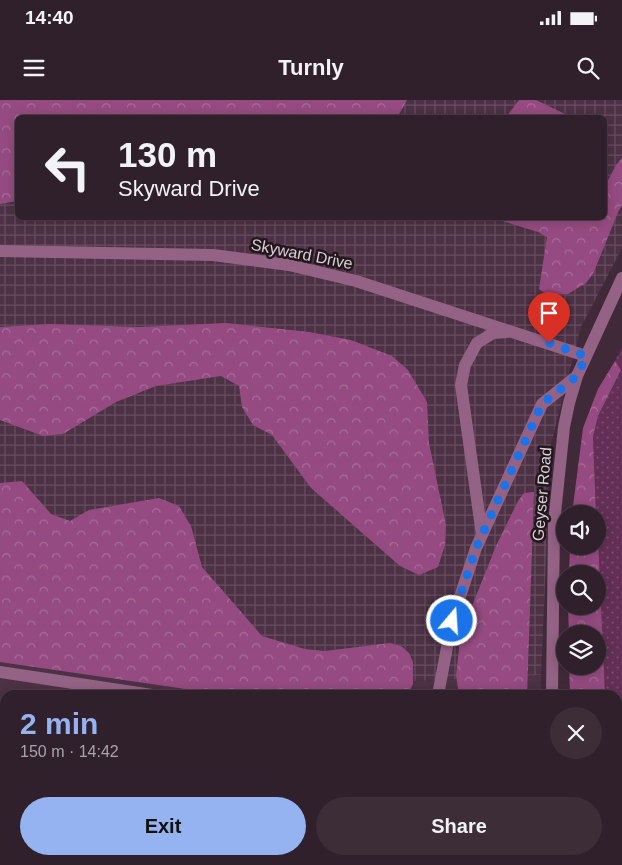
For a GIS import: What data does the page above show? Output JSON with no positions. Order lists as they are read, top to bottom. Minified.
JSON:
{"streets":{"street":["Skyward Drive","Geyser Road"]},"crossings":[["Skyward Drive","Geyser Road"]],"page":{"status":"14:40","header":"Turnly","turn":["130 m","Skyward Drive"],"heading":["2 min","150 m · 14:42"],"buttons":["Exit","Share"]}}
